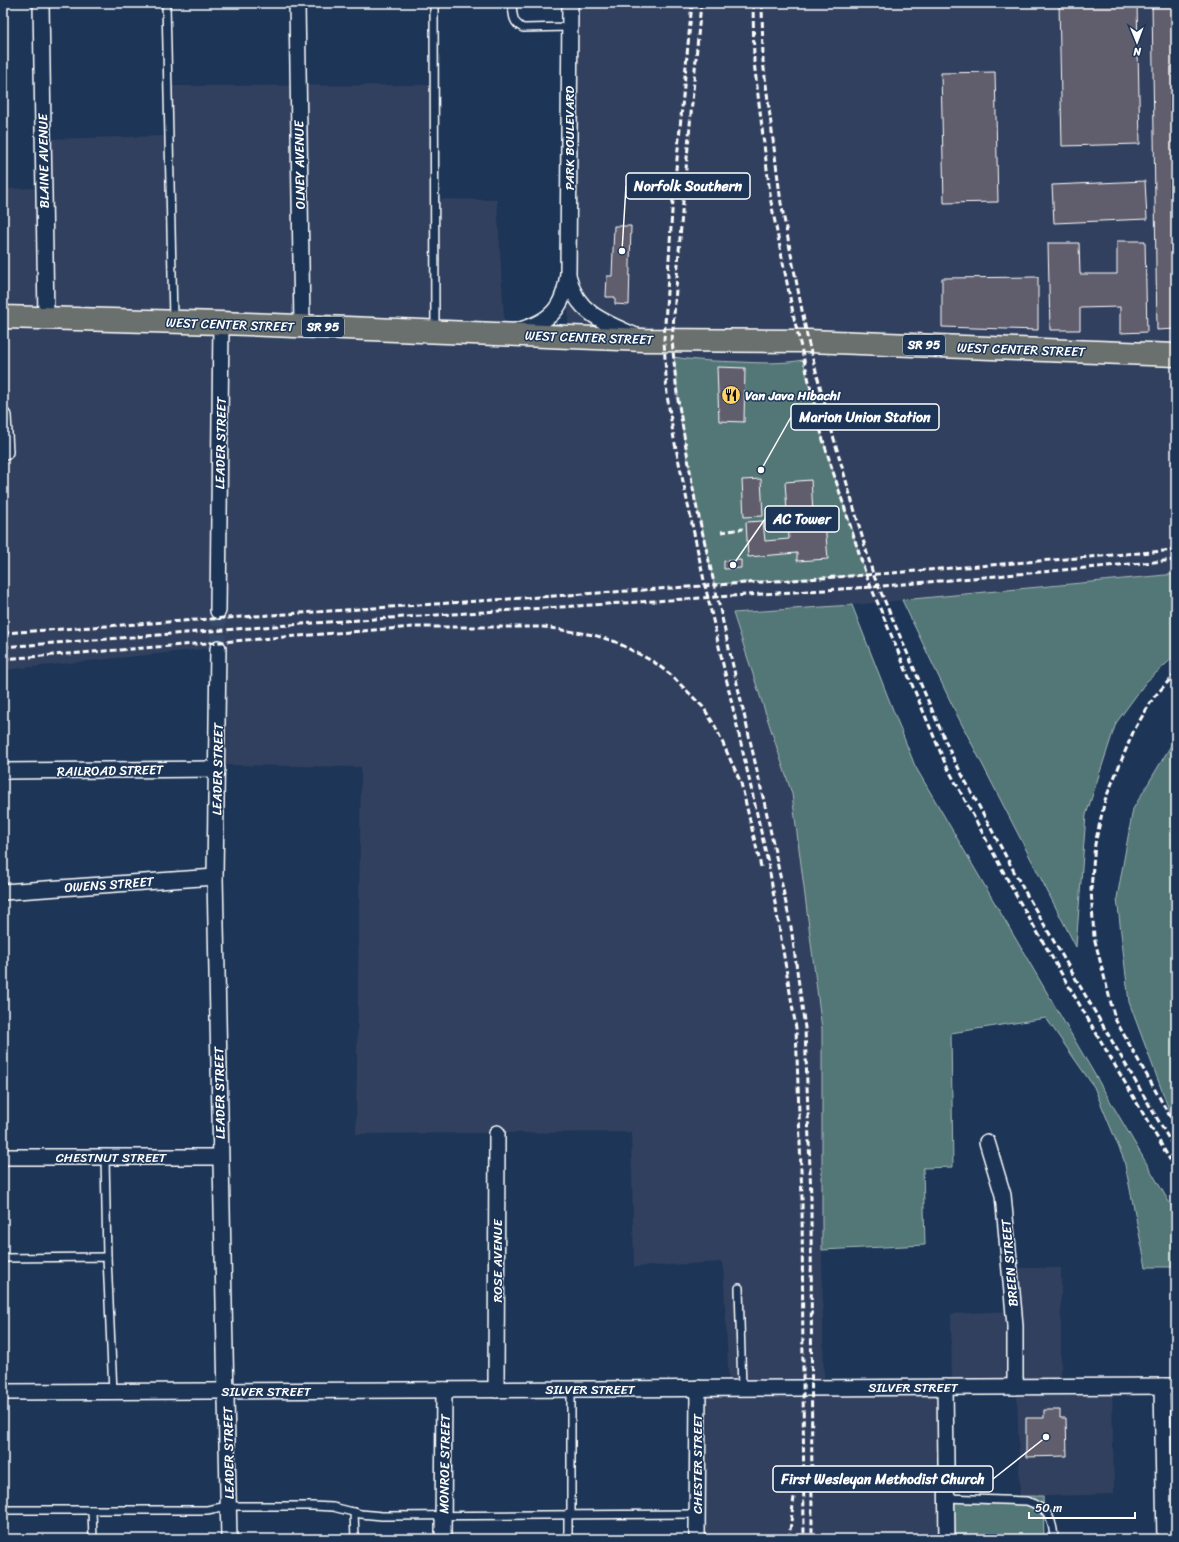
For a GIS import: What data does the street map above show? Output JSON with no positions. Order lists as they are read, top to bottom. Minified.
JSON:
{"streets":{"main road":["WEST CENTER STREET","SR 95"],"street":["PARK BOULEVARD","BLAINE AVENUE","OLNEY AVENUE","LEADER STREET","RAILROAD STREET","OWENS STREET","CHESTNUT STREET","ROSE AVENUE","BREEN STREET","SILVER STREET","MONROE STREET","CHESTER STREET"]},"crossings":[["PARK BOULEVARD","WEST CENTER STREET"],["BLAINE AVENUE","WEST CENTER STREET"],["OLNEY AVENUE","WEST CENTER STREET"],["WEST CENTER STREET","LEADER STREET"],["LEADER STREET","RAILROAD STREET"],["LEADER STREET","OWENS STREET"],["LEADER STREET","CHESTNUT STREET"],["LEADER STREET","SILVER STREET"],["ROSE AVENUE","SILVER STREET"],["BREEN STREET","SILVER STREET"],["SILVER STREET","MONROE STREET"],["SILVER STREET","CHESTER STREET"]],"places":{"other":["Norfolk Southern","Marion Union Station","AC Tower","First Wesleyan Methodist Church"],"restaurant":["Van Java Hibachi"]},"scale_bar":"50 m","north":"bottom"}
